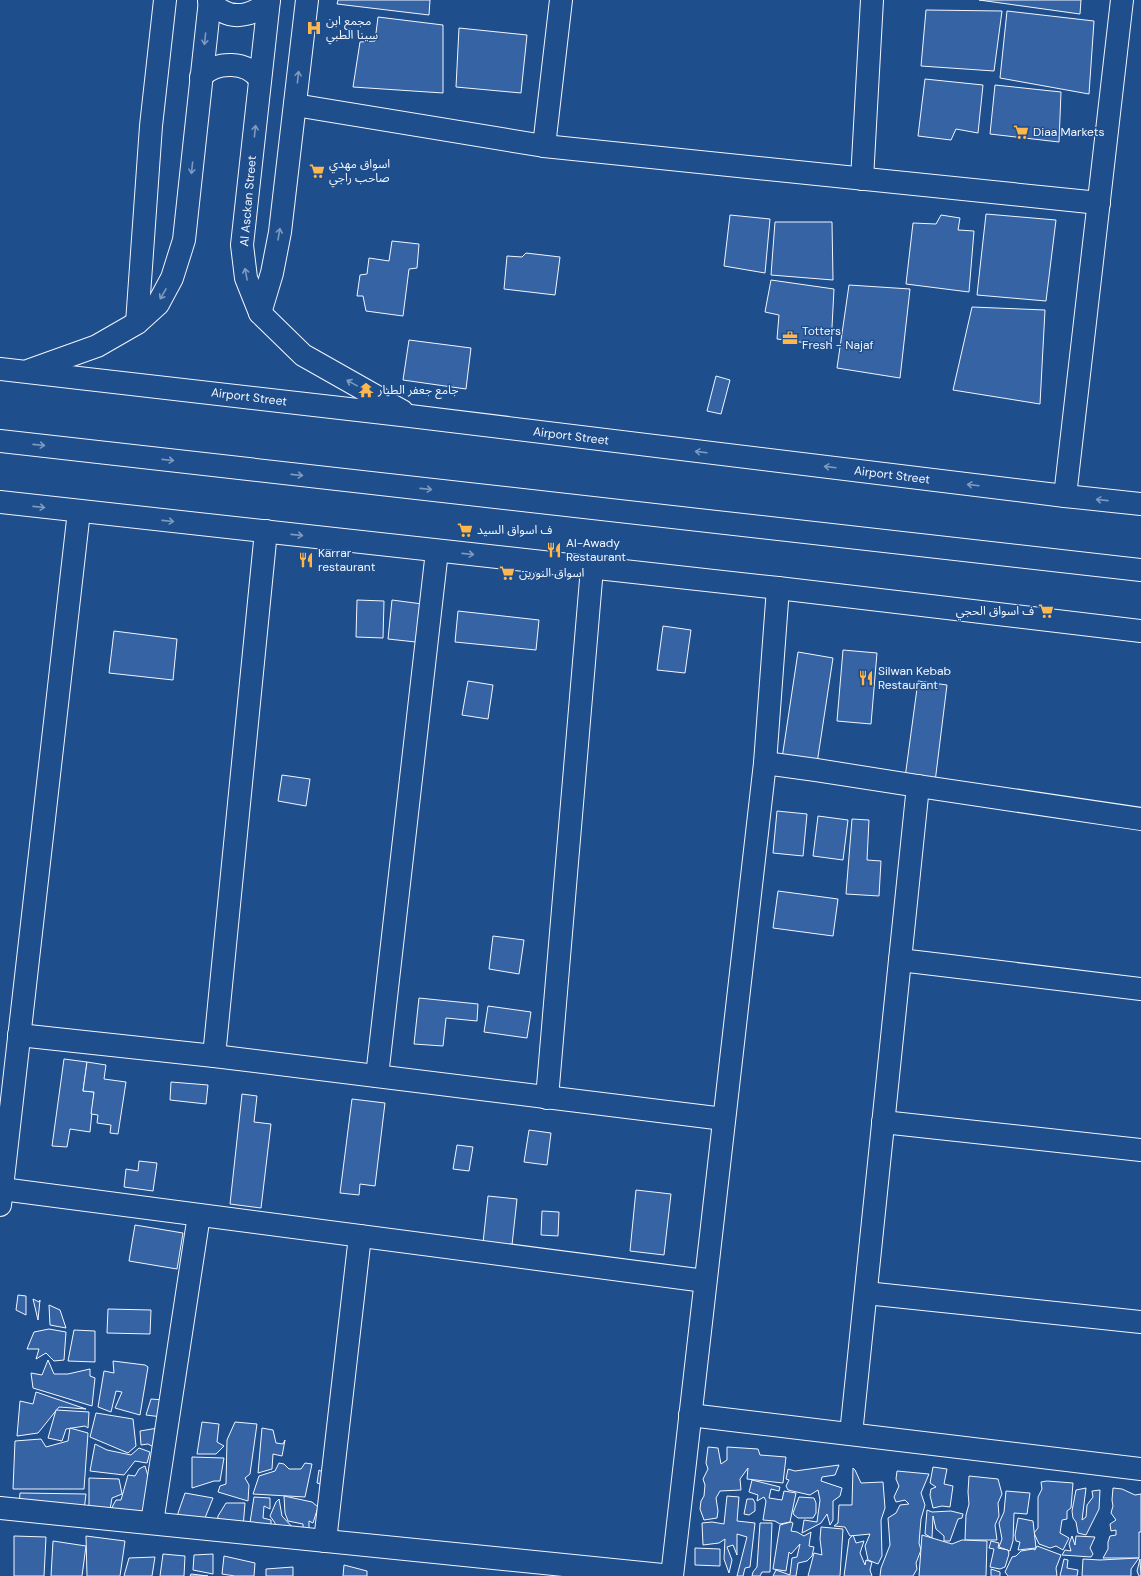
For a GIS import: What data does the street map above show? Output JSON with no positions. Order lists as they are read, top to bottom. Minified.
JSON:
{"streets":{"street":["Al Asckan Street","Airport Street"]},"crossings":[["Al Asckan Street","Airport Street"]],"one_way":["Al Asckan Street"],"places":{"hospital":["مجمع ابن سينا الطبي"],"supermarket":["Diaa Markets","اسواق مهدي صاحب راجي","ف اسواق السيد","اسواق النورين","ف اسواق الحجي"],"office":["Totters Fresh - Najaf"],"temple":["جامع جعفر الطيار"],"restaurant":["Al-Awady Restaurant","Karrar restaurant","Silwan Kebab Restaurant"]}}
